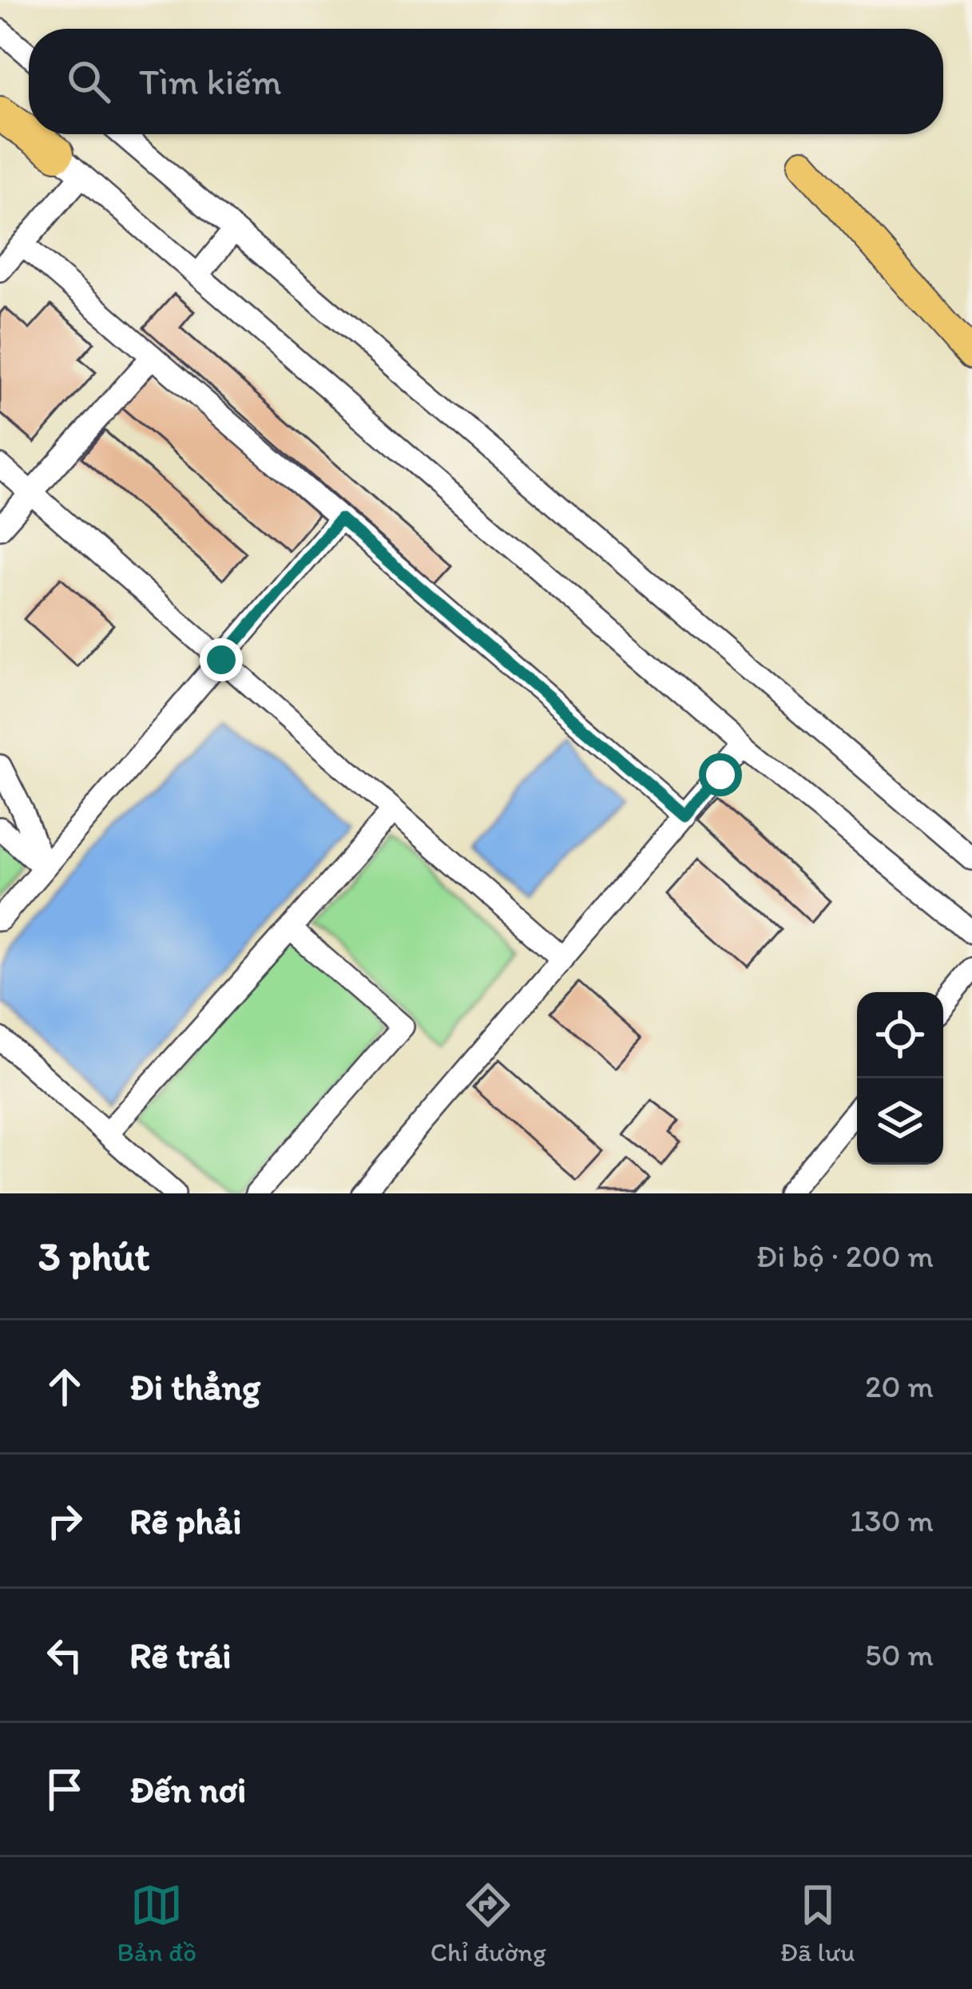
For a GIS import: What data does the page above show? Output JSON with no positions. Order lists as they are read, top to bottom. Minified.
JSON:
{"page":{"search":"Tìm kiếm","heading":["3 phút","Đi bộ · 200 m"],"list":[["Đi thẳng","20 m"],["Rẽ phải","130 m"],["Rẽ trái","50 m"],"Đến nơi"],"nav":["Bản đồ","Chỉ đường","Đã lưu"]}}
